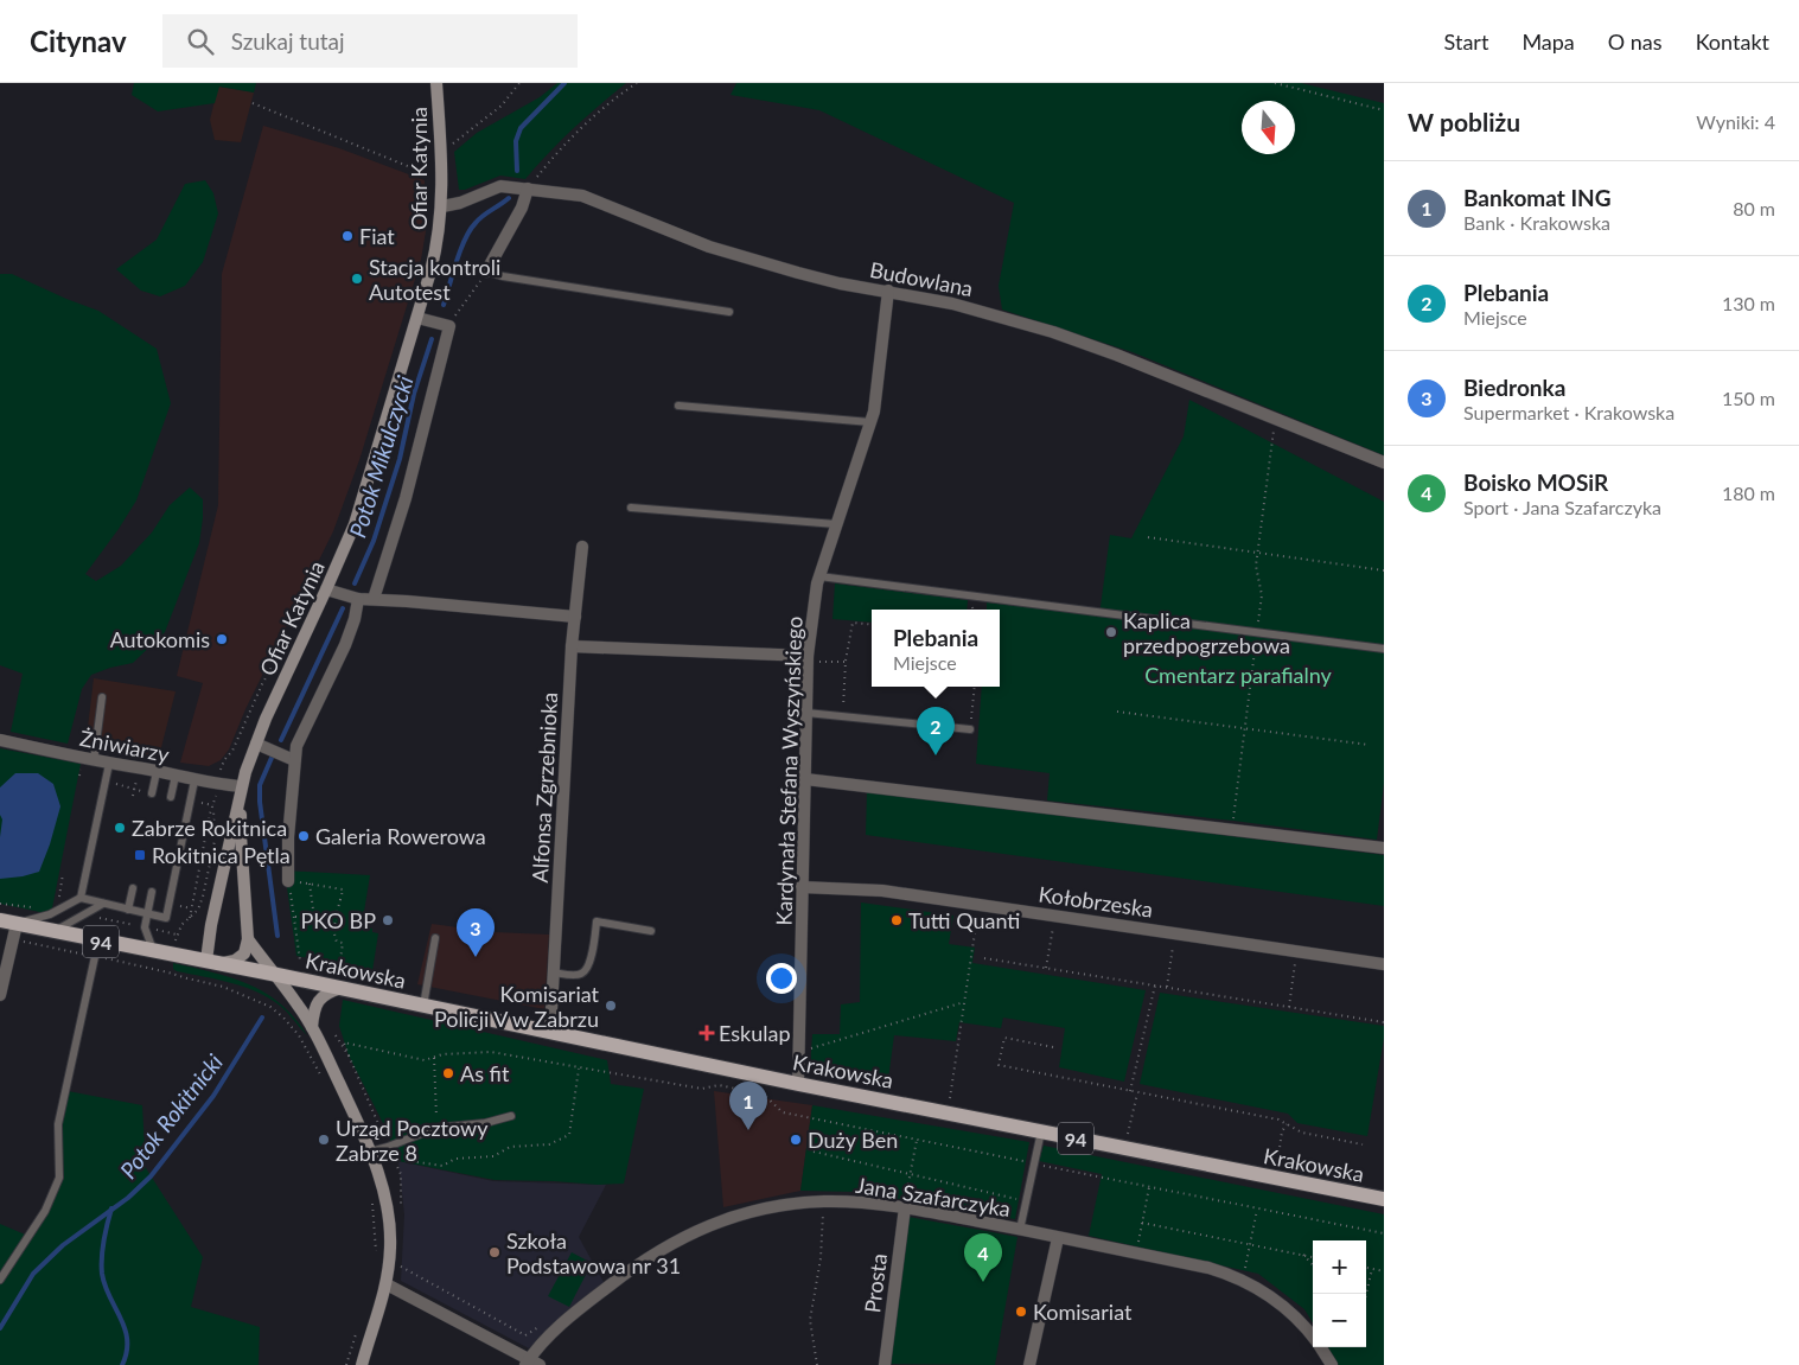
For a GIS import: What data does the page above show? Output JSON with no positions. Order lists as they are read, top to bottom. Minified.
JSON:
{"streets":{"main road":["94","Krakowska"],"street":["Ofiar Katynia","Budowlana","Żniwiarzy","Kardynała Stefana Wyszyńskiego","Alfonsa Zgrzebnioka","Kołobrzeska","Jana Szafarczyka","Prosta"]},"crossings":[["Ofiar Katynia","Budowlana"],["Ofiar Katynia","Żniwiarzy"],["Ofiar Katynia","Krakowska"],["Budowlana","Kardynała Stefana Wyszyńskiego"],["Kardynała Stefana Wyszyńskiego","Kołobrzeska"],["Kardynała Stefana Wyszyńskiego","Krakowska"],["Alfonsa Zgrzebnioka","Krakowska"],["Jana Szafarczyka","Prosta"]],"water":["Potok Mikulczycki","Potok Rokitnicki"],"parks":["Cmentarz parafialny"],"places":{"other":["Fiat","Stacja kontroli Autotest","Kaplica przedpogrzebowa","Autokomis","Zabrze Rokitnica","Galeria Rowerowa","PKO BP","Tutti Quanti","Komisariat Policji V w Zabrzu","As fit","Urząd Pocztowy Zabrze 8","Duży Ben","Szkoła Podstawowa nr 31","Komisariat"],"transit":["Rokitnica Pętla"],"health":["Eskulap"]},"north":"bottom","page":{"header":"Citynav","search":"Szukaj tutaj","nav":["Start","Mapa","O nas","Kontakt"],"heading":["W pobliżu","Wyniki: 4"],"list":[{"mark":"1","name":"Bankomat ING","note":"Bank · Krakowska","value":"80 m"},{"mark":"2","name":"Plebania","note":"Miejsce","value":"130 m"},{"mark":"3","name":"Biedronka","note":"Supermarket · Krakowska","value":"150 m"},{"mark":"4","name":"Boisko MOSiR","note":"Sport · Jana Szafarczyka","value":"180 m"}],"popup":["Plebania","Miejsce"],"pins":["2","3","1","4"],"map_buttons":["+","−"]}}
